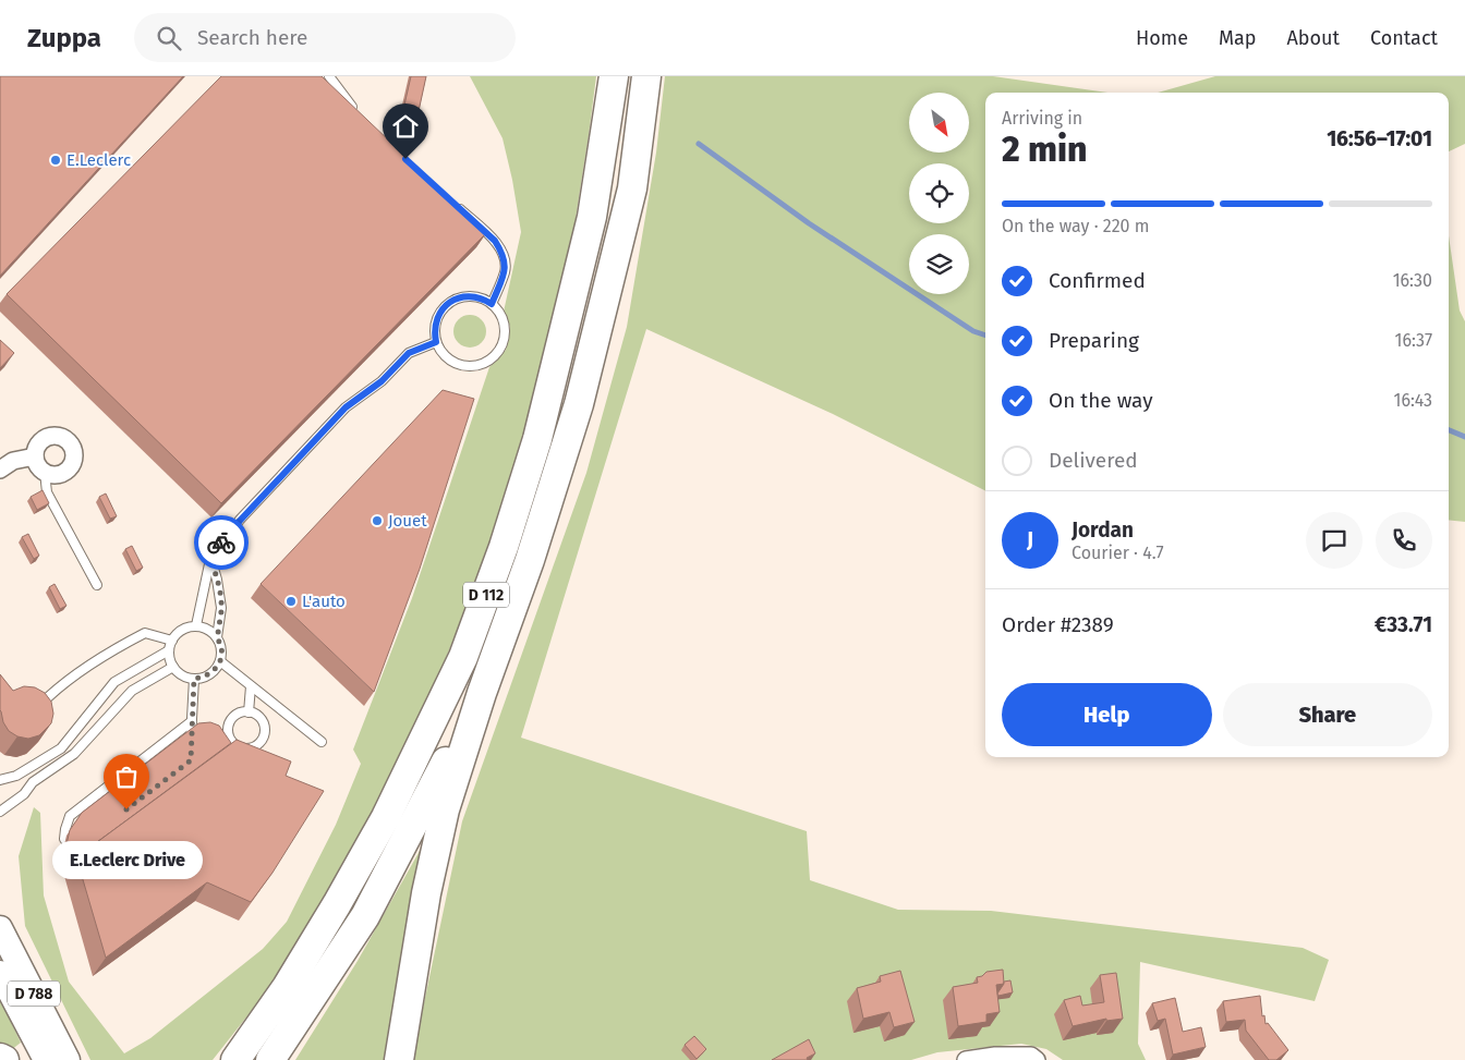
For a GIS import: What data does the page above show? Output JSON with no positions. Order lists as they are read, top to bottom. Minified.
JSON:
{"streets":{"highway":["D 112"],"main road":["D 788"]},"places":["E.Leclerc","Jouet","L'auto","E.Leclerc Drive"],"north":"bottom right","page":{"header":"Zuppa","search":"Search here","nav":["Home","Map","About","Contact"],"heading":["2 min","Arriving in","16:56–17:01"],"panel":["Jordan","Courier · 4.7","Order #2389","€33.71"],"bar":"On the way · 220 m","list":[["Confirmed","16:30"],["Preparing","16:37"],["On the way","16:43"],"Delivered"],"round":"J","buttons":["Help","Share"],"bubble":"E.Leclerc Drive"}}
